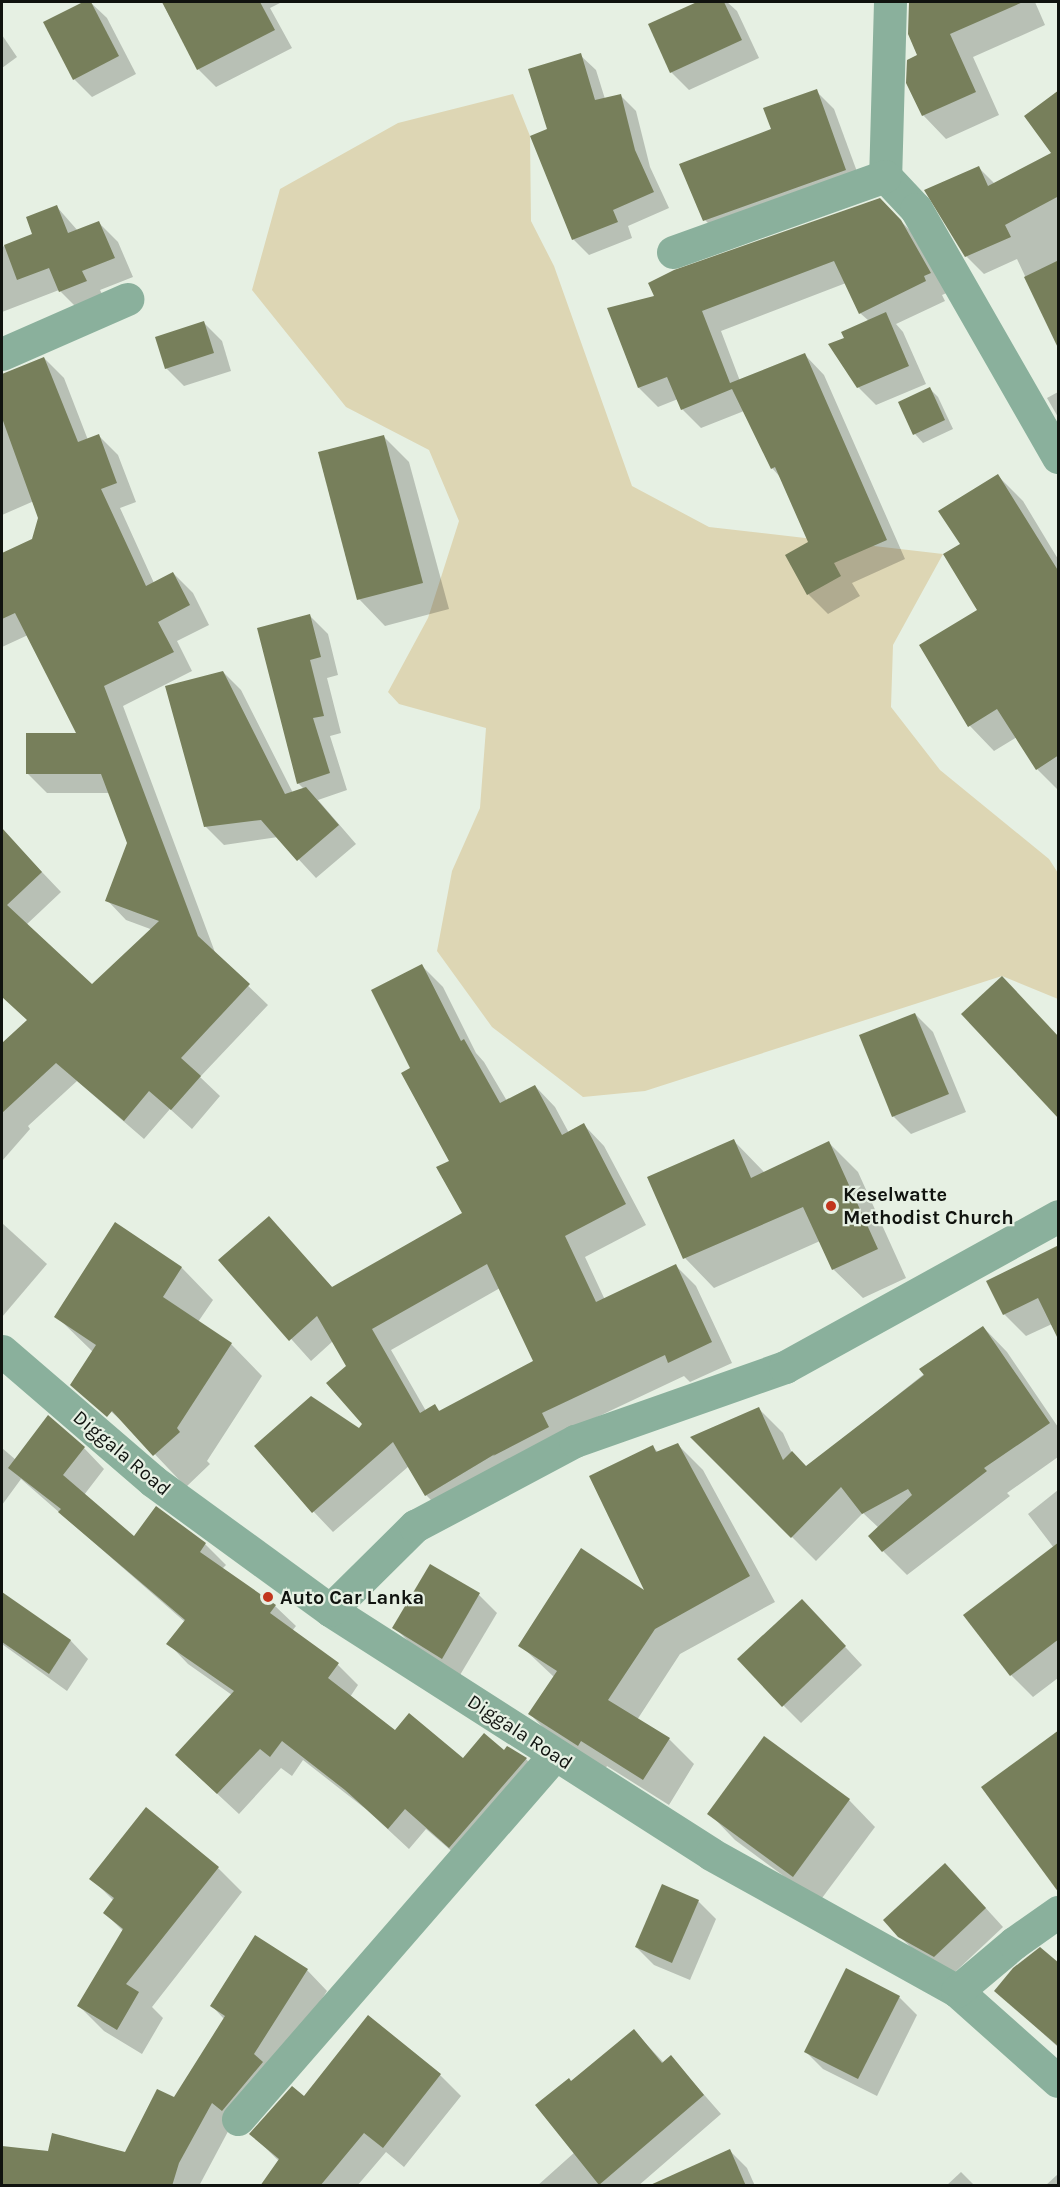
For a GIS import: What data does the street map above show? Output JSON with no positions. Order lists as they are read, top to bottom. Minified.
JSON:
{"streets":{"street":["Diggala Road"]},"places":["Keselwatte Methodist Church","Auto Car Lanka"]}
